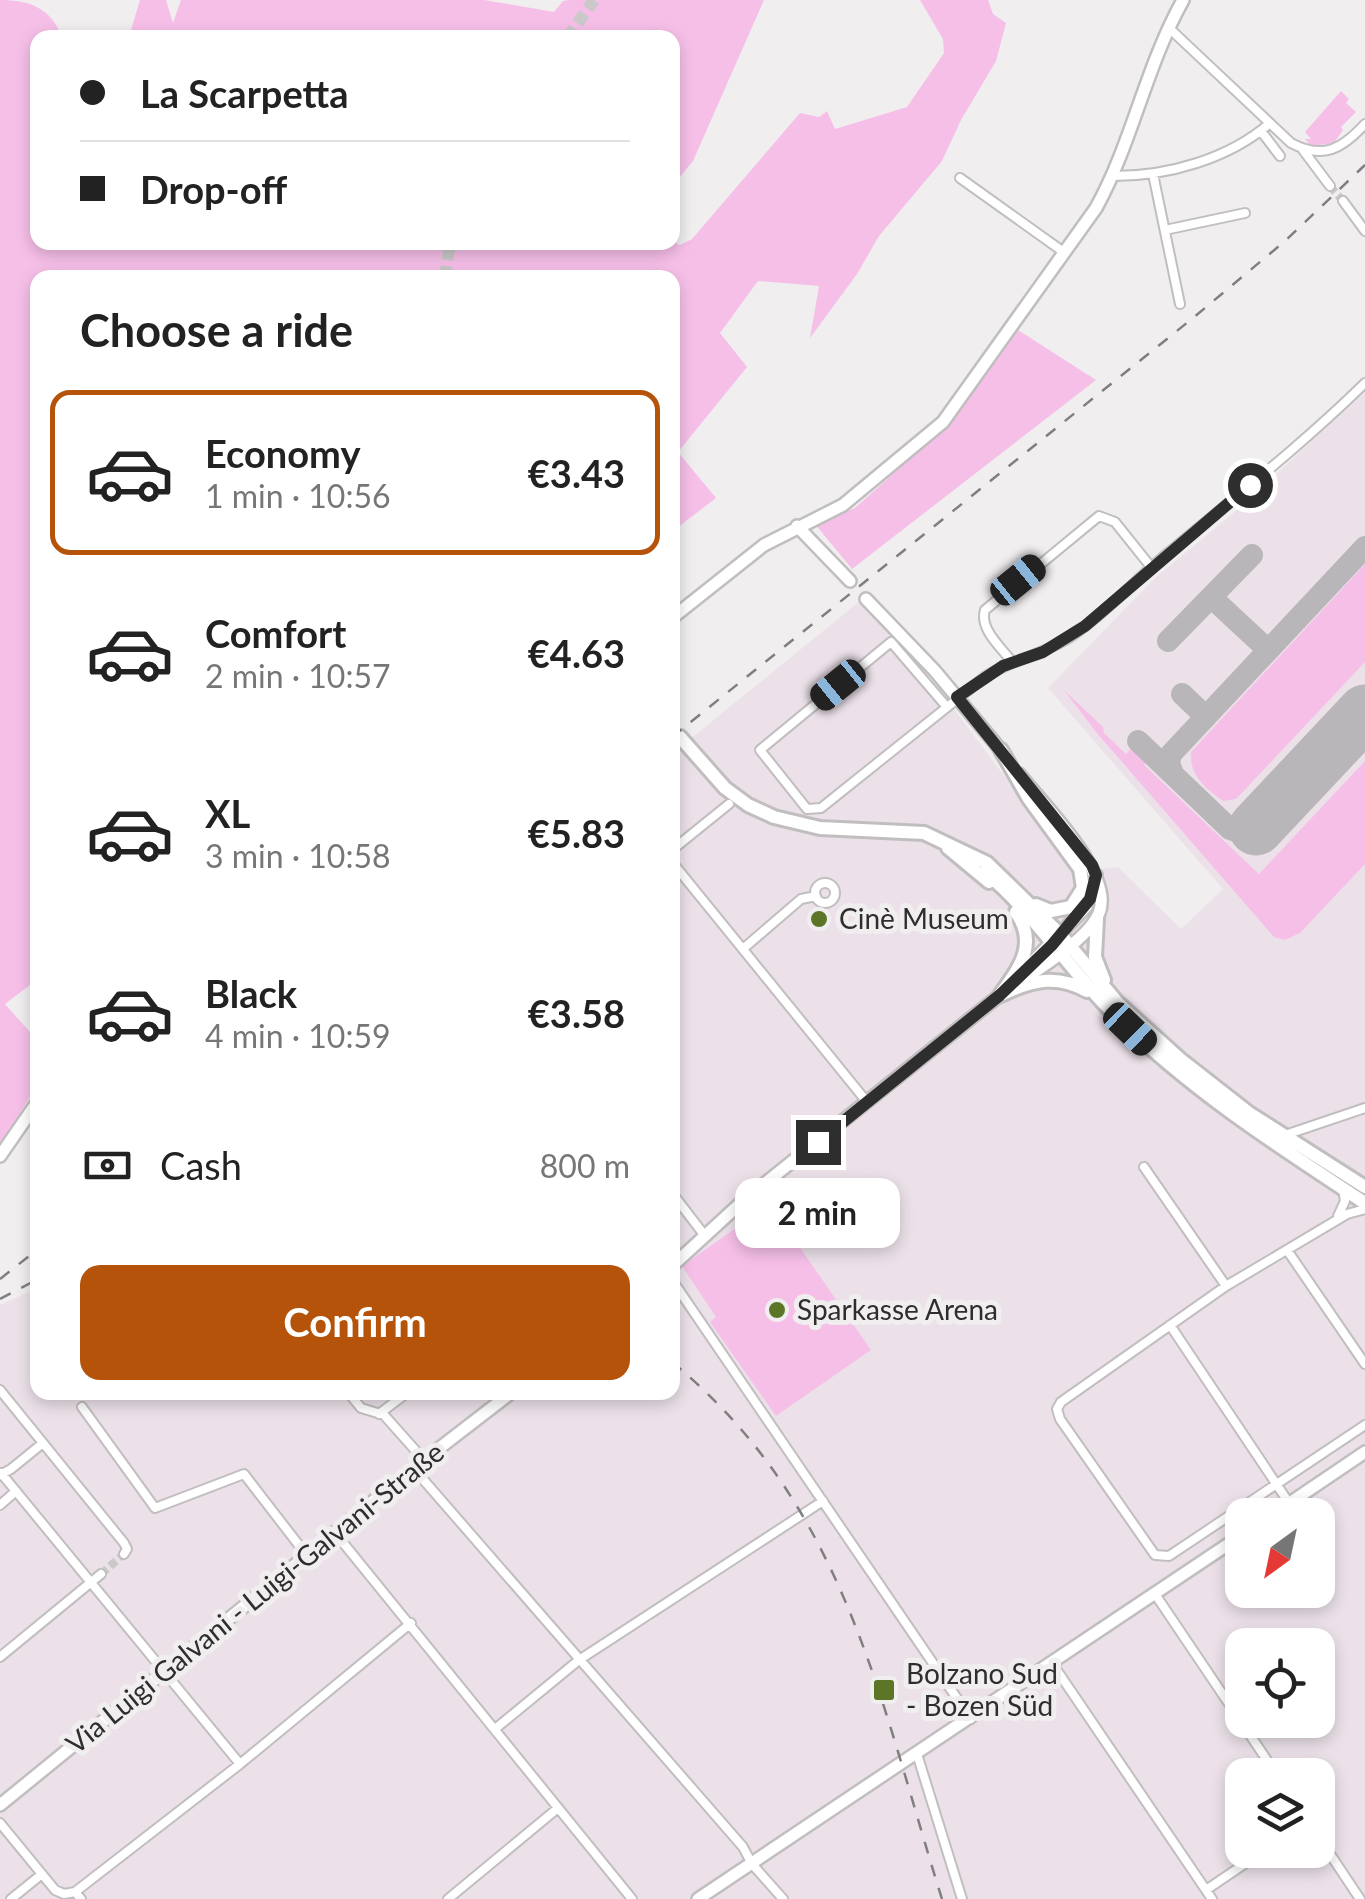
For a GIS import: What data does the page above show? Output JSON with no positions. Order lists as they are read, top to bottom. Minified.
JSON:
{"streets":{"main road":["Via Luigi Galvani - Luigi-Galvani-Straße"]},"places":{"other":["Cinè Museum","Sparkasse Arena"],"transit":["Bolzano Sud - Bozen Süd"]},"north":"bottom left","page":{"banner":["La Scarpetta","Drop-off"],"heading":"Choose a ride","list":[{"name":"Economy","note":"1 min · 10:56","value":"€3.43"},{"name":"Comfort","note":"2 min · 10:57","value":"€4.63"},{"name":"XL","note":"3 min · 10:58","value":"€5.83"},{"name":"Black","note":"4 min · 10:59","value":"€3.58"}],"pay":["Cash","800 m"],"bubble":"2 min","buttons":"Confirm"}}
